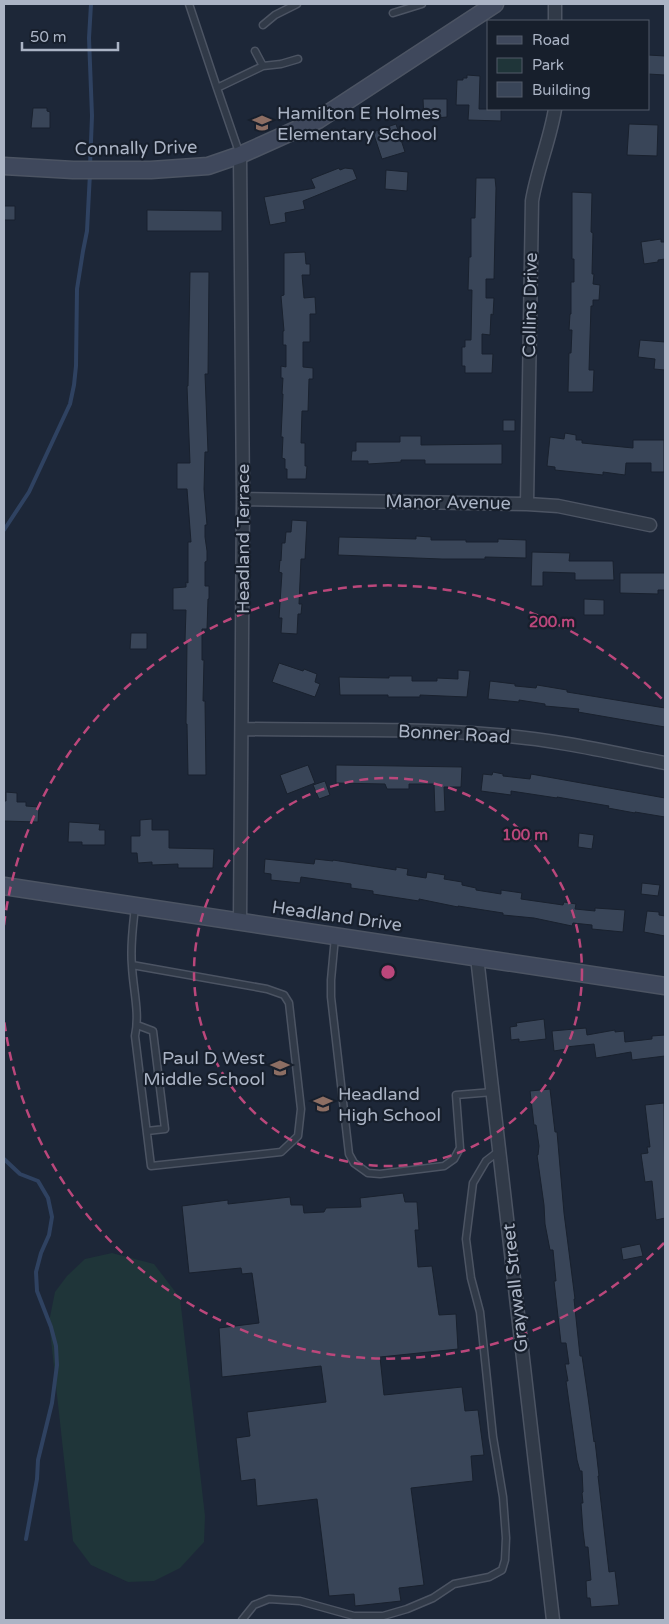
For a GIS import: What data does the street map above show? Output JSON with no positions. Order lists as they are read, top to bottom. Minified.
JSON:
{"streets":{"main road":["Connally Drive","Headland Drive"],"street":["Collins Drive","Manor Avenue","Headland Terrace","Bonner Road","Graywall Street"]},"crossings":[["Connally Drive","Headland Terrace"],["Collins Drive","Manor Avenue"],["Manor Avenue","Headland Terrace"],["Headland Terrace","Bonner Road"],["Headland Terrace","Headland Drive"],["Headland Drive","Graywall Street"]],"places":{"school or university":["Hamilton E Holmes Elementary School","Paul D West Middle School","Headland High School"]},"legend":["Road","Park","Building"],"scale_bar":"50 m","rings":["200 m","100 m"]}
